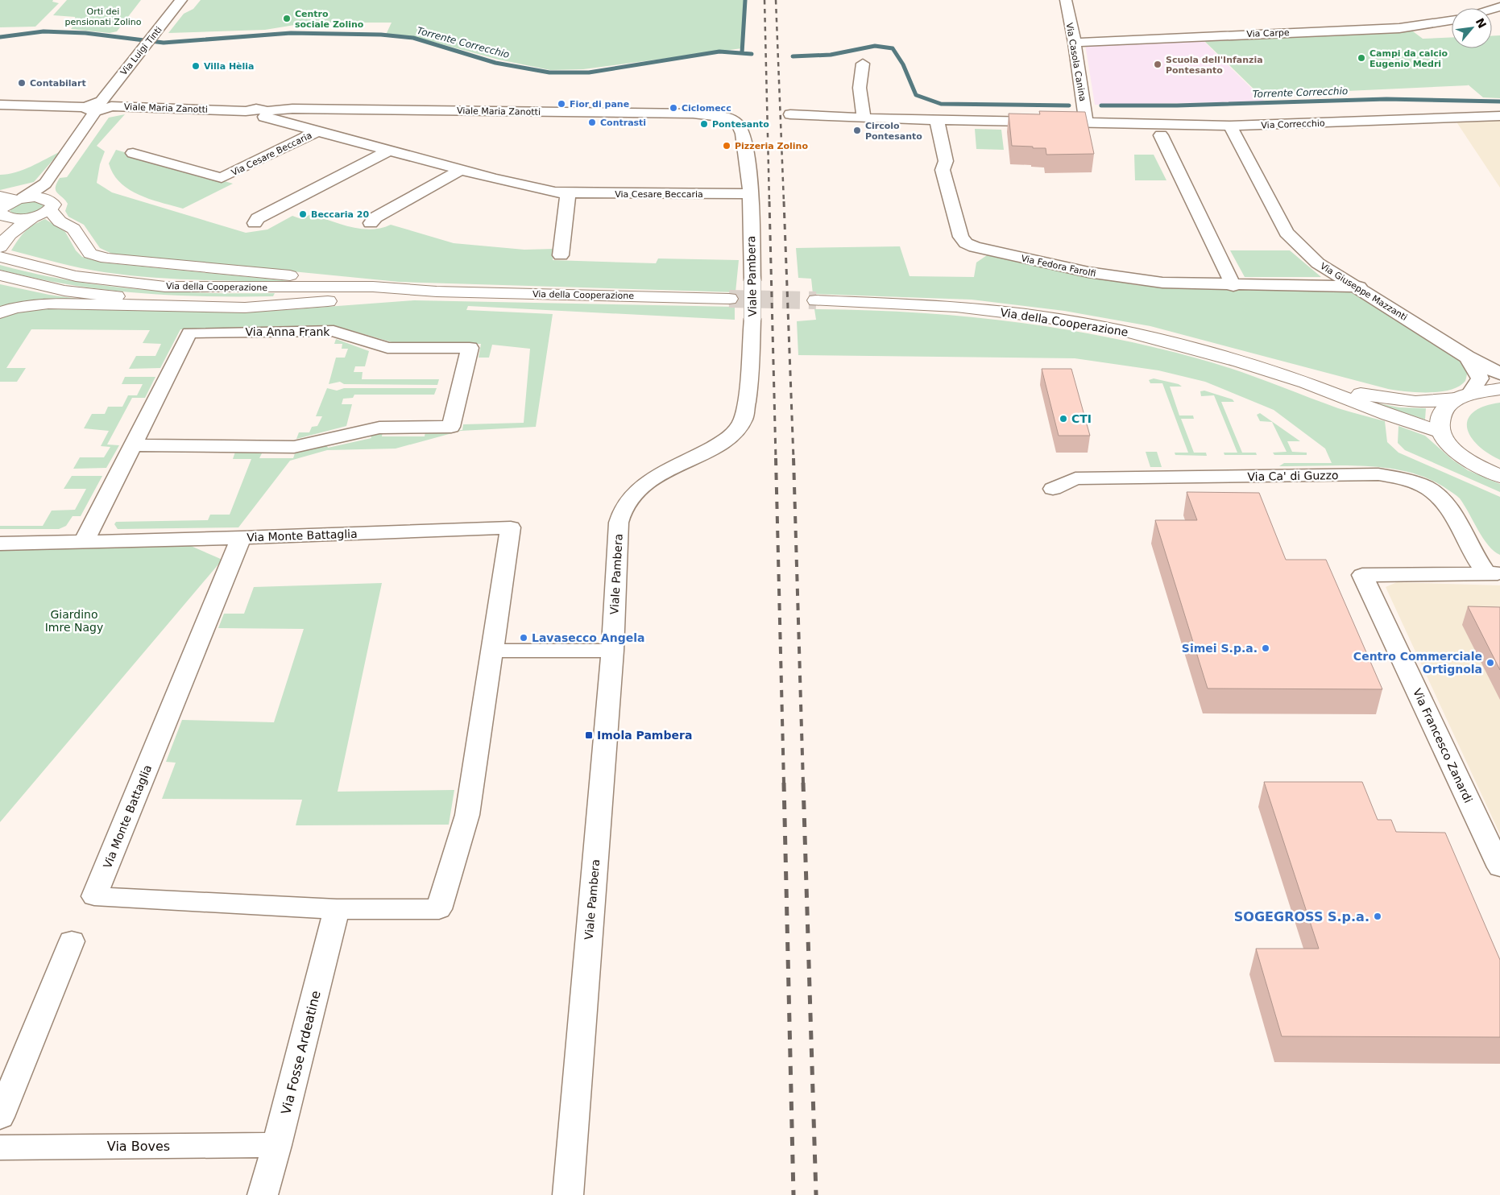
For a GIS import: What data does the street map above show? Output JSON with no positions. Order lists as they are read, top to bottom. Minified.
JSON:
{"streets":{"main road":["Via della Cooperazione"],"street":["Via Carpe","Via Luigi Tinti","Via Casola Canina","Viale Maria Zanotti","Via Correcchio","Via Cesare Beccaria","Via Fedora Farolfi","Viale Pambera","Via Giuseppe Mazzanti","Via Anna Frank","Via Ca' di Guzzo","Via Monte Battaglia","Via Francesco Zanardi","Via Fosse Ardeatine","Via Boves"]},"crossings":[["Via Carpe","Via Casola Canina"],["Via Luigi Tinti","Viale Maria Zanotti"],["Via Casola Canina","Via Correcchio"],["Viale Maria Zanotti","Via Cesare Beccaria"],["Viale Maria Zanotti","Viale Pambera"],["Via Correcchio","Via Giuseppe Mazzanti"],["Via Cesare Beccaria","Viale Pambera"],["Via Fedora Farolfi","Via Giuseppe Mazzanti"],["Via della Cooperazione","Via Giuseppe Mazzanti"],["Via Ca' di Guzzo","Via Francesco Zanardi"],["Via Monte Battaglia","Via Fosse Ardeatine"],["Via Fosse Ardeatine","Via Boves"]],"water":["Torrente Correcchio"],"parks":["Orti dei pensionati Zolino","Giardino Imre Nagy"],"places":{"other":["Centro sociale Zolino","Campi da calcio Eugenio Medri","Scuola dell'Infanzia Pontesanto","Villa Hèlia","Contabilart","Fior di pane","Ciclomecc","Contrasti","Pontesanto","Circolo Pontesanto","Pizzeria Zolino","Beccaria 20","CTI","Lavasecco Angela","Simei S.p.a.","Centro Commerciale Ortignola","SOGEGROSS S.p.a."],"transit":["Imola Pambera"]},"north":"top right"}
